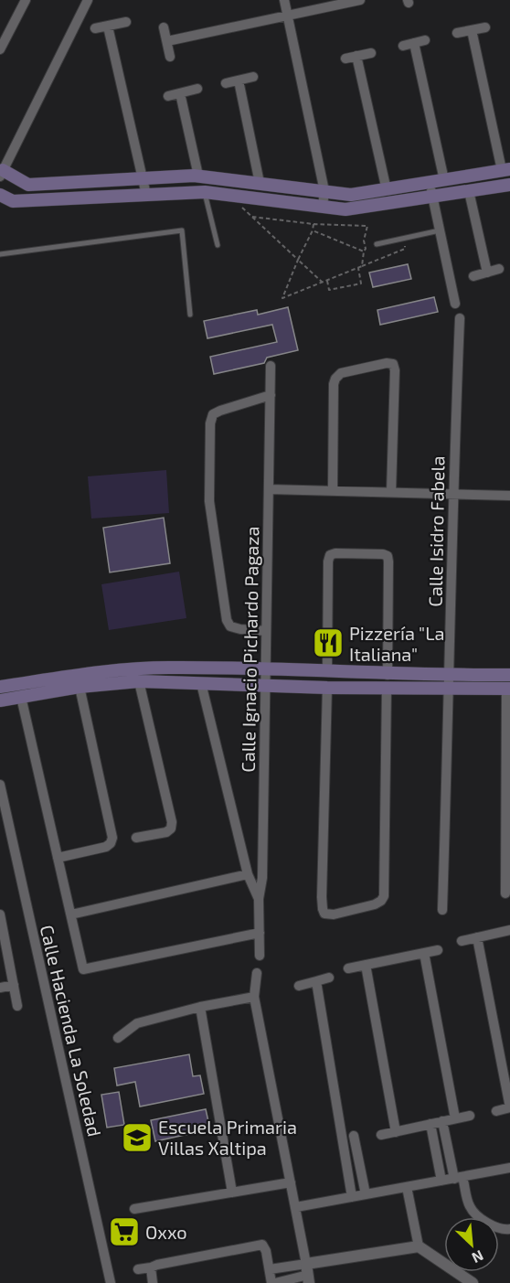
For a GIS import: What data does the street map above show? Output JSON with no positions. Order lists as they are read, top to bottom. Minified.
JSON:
{"streets":{"street":["Calle Isidro Fabela","Calle Ignacio Pichardo Pagaza","Calle Hacienda La Soledad"]},"places":{"restaurant":["Pizzería \"La Italiana\""],"school or university":["Escuela Primaria Villas Xaltipa"],"supermarket":["Oxxo"]},"north":"bottom right"}
